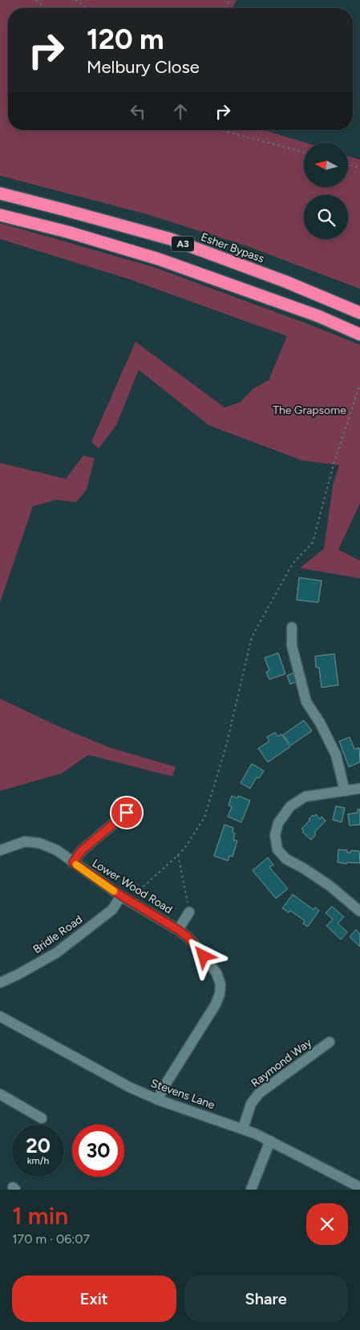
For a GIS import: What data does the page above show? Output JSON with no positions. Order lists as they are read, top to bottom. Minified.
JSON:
{"streets":{"highway":["A3","Esher Bypass"],"street":["Lower Wood Road","Bridle Road","Raymond Way","Stevens Lane"]},"crossings":[["Lower Wood Road","Bridle Road"],["Lower Wood Road","Stevens Lane"],["Raymond Way","Stevens Lane"]],"parks":["The Grapsome"],"north":"left","page":{"turn":["120 m","Melbury Close"],"speed":"20 km/h","limit":"30","heading":["1 min","170 m · 06:07"],"buttons":["Exit","Share"]}}
